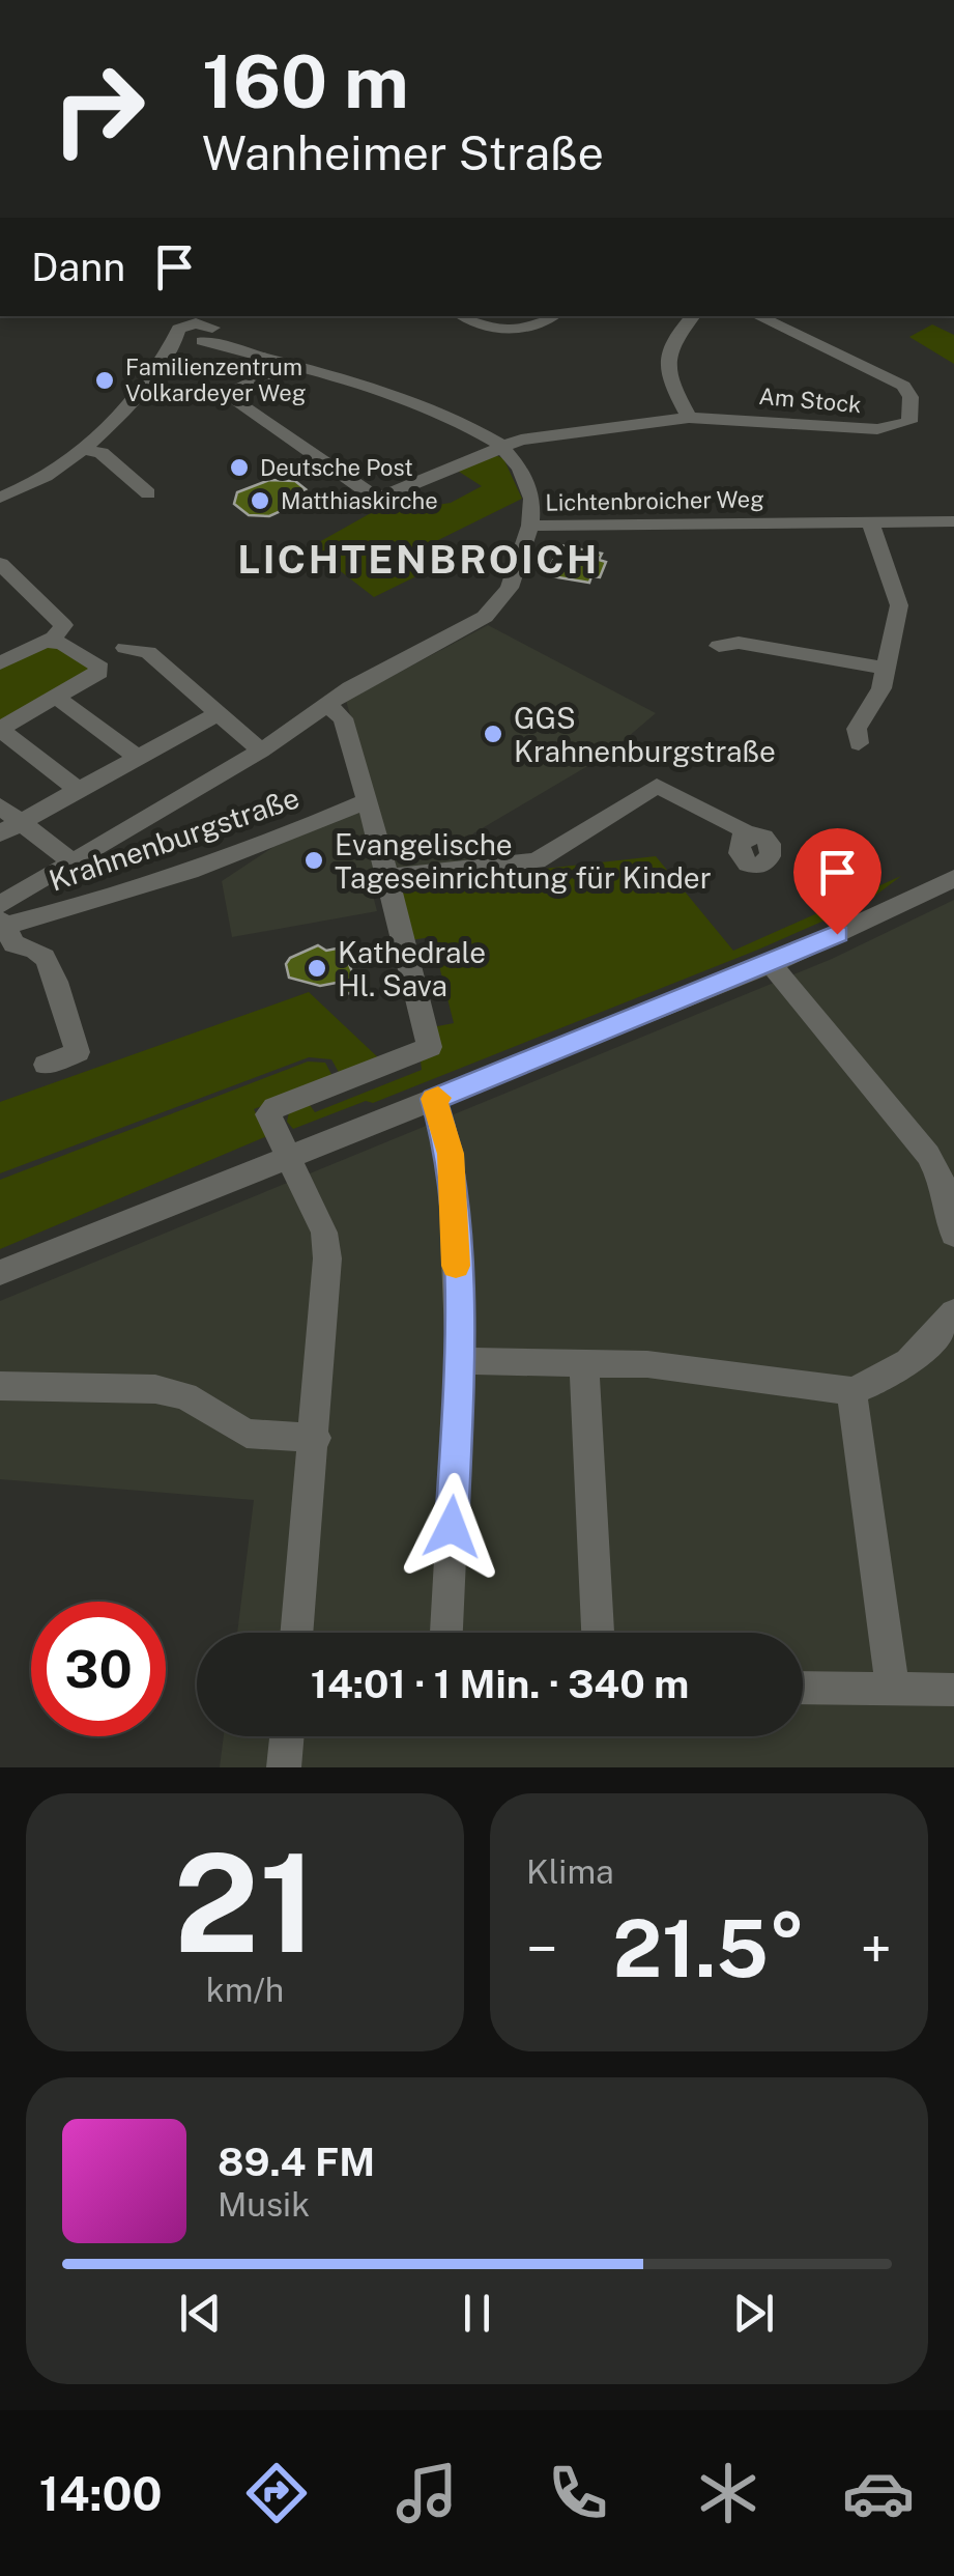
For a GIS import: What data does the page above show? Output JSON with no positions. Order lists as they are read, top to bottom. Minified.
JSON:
{"streets":{"street":["Am Stock","Lichtenbroicher Weg","Krahnenburgstraße"]},"crossings":[["Am Stock","Lichtenbroicher Weg"],["Lichtenbroicher Weg","Krahnenburgstraße"]],"districts":["LICHTENBROICH"],"places":["Familienzentrum Volkardeyer Weg","Deutsche Post","Matthiaskirche","GGS Krahnenburgstraße","Evangelische Tageseinrichtung für Kinder","Kathedrale Hl. Sava"],"page":{"turn":["160 m","Wanheimer Straße"],"then":"Dann","limit":"30","trip":"14:01 · 1 Min. · 340 m","tile":[["21","km/h"],"Klima"],"heat":["−","21.5°","+"],"song":["89.4 FM","Musik"],"tabs":"14:00"}}
